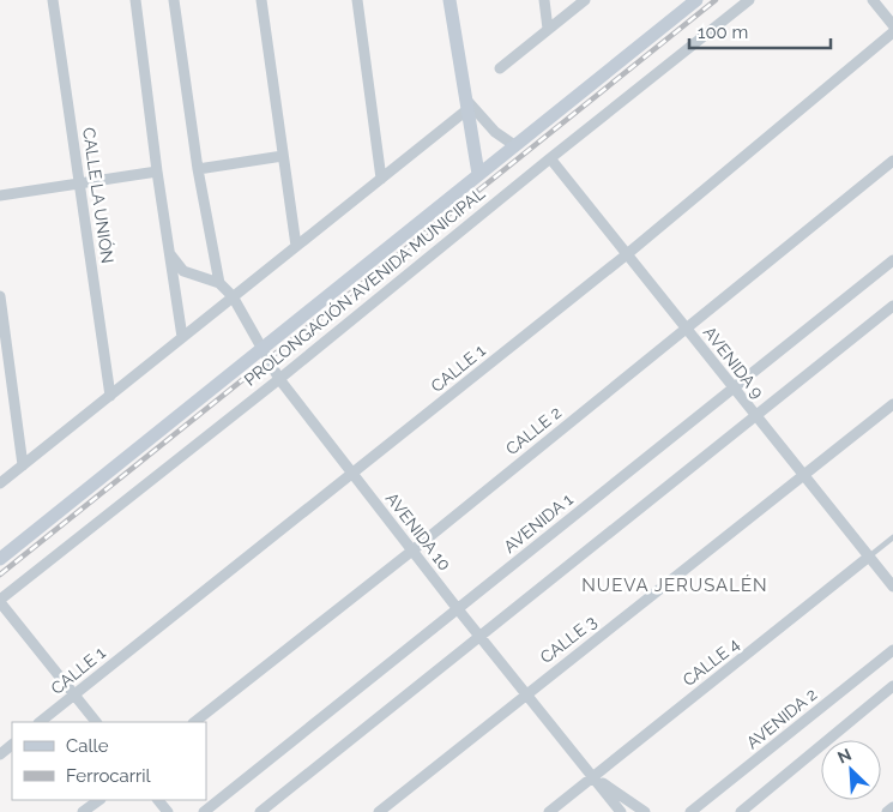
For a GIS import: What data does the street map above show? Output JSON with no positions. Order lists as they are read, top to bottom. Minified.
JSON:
{"streets":{"main road":["PROLONGACIÓN AVENIDA MUNICIPAL"],"street":["CALLE LA UNIÓN","AVENIDA 9","CALLE 1","CALLE 2","AVENIDA 1","AVENIDA 10","CALLE 3","CALLE 4","AVENIDA 2"]},"crossings":[["PROLONGACIÓN AVENIDA MUNICIPAL","AVENIDA 9"],["PROLONGACIÓN AVENIDA MUNICIPAL","AVENIDA 10"],["AVENIDA 9","CALLE 1"],["AVENIDA 9","CALLE 2"],["AVENIDA 9","AVENIDA 1"],["AVENIDA 9","CALLE 3"],["AVENIDA 9","CALLE 4"],["CALLE 1","AVENIDA 10"],["CALLE 2","AVENIDA 10"],["AVENIDA 1","AVENIDA 10"],["AVENIDA 10","CALLE 3"],["AVENIDA 10","CALLE 4"]],"districts":["NUEVA JERUSALÉN"],"legend":["Calle","Ferrocarril"],"scale_bar":"100 m","north":"top left"}
